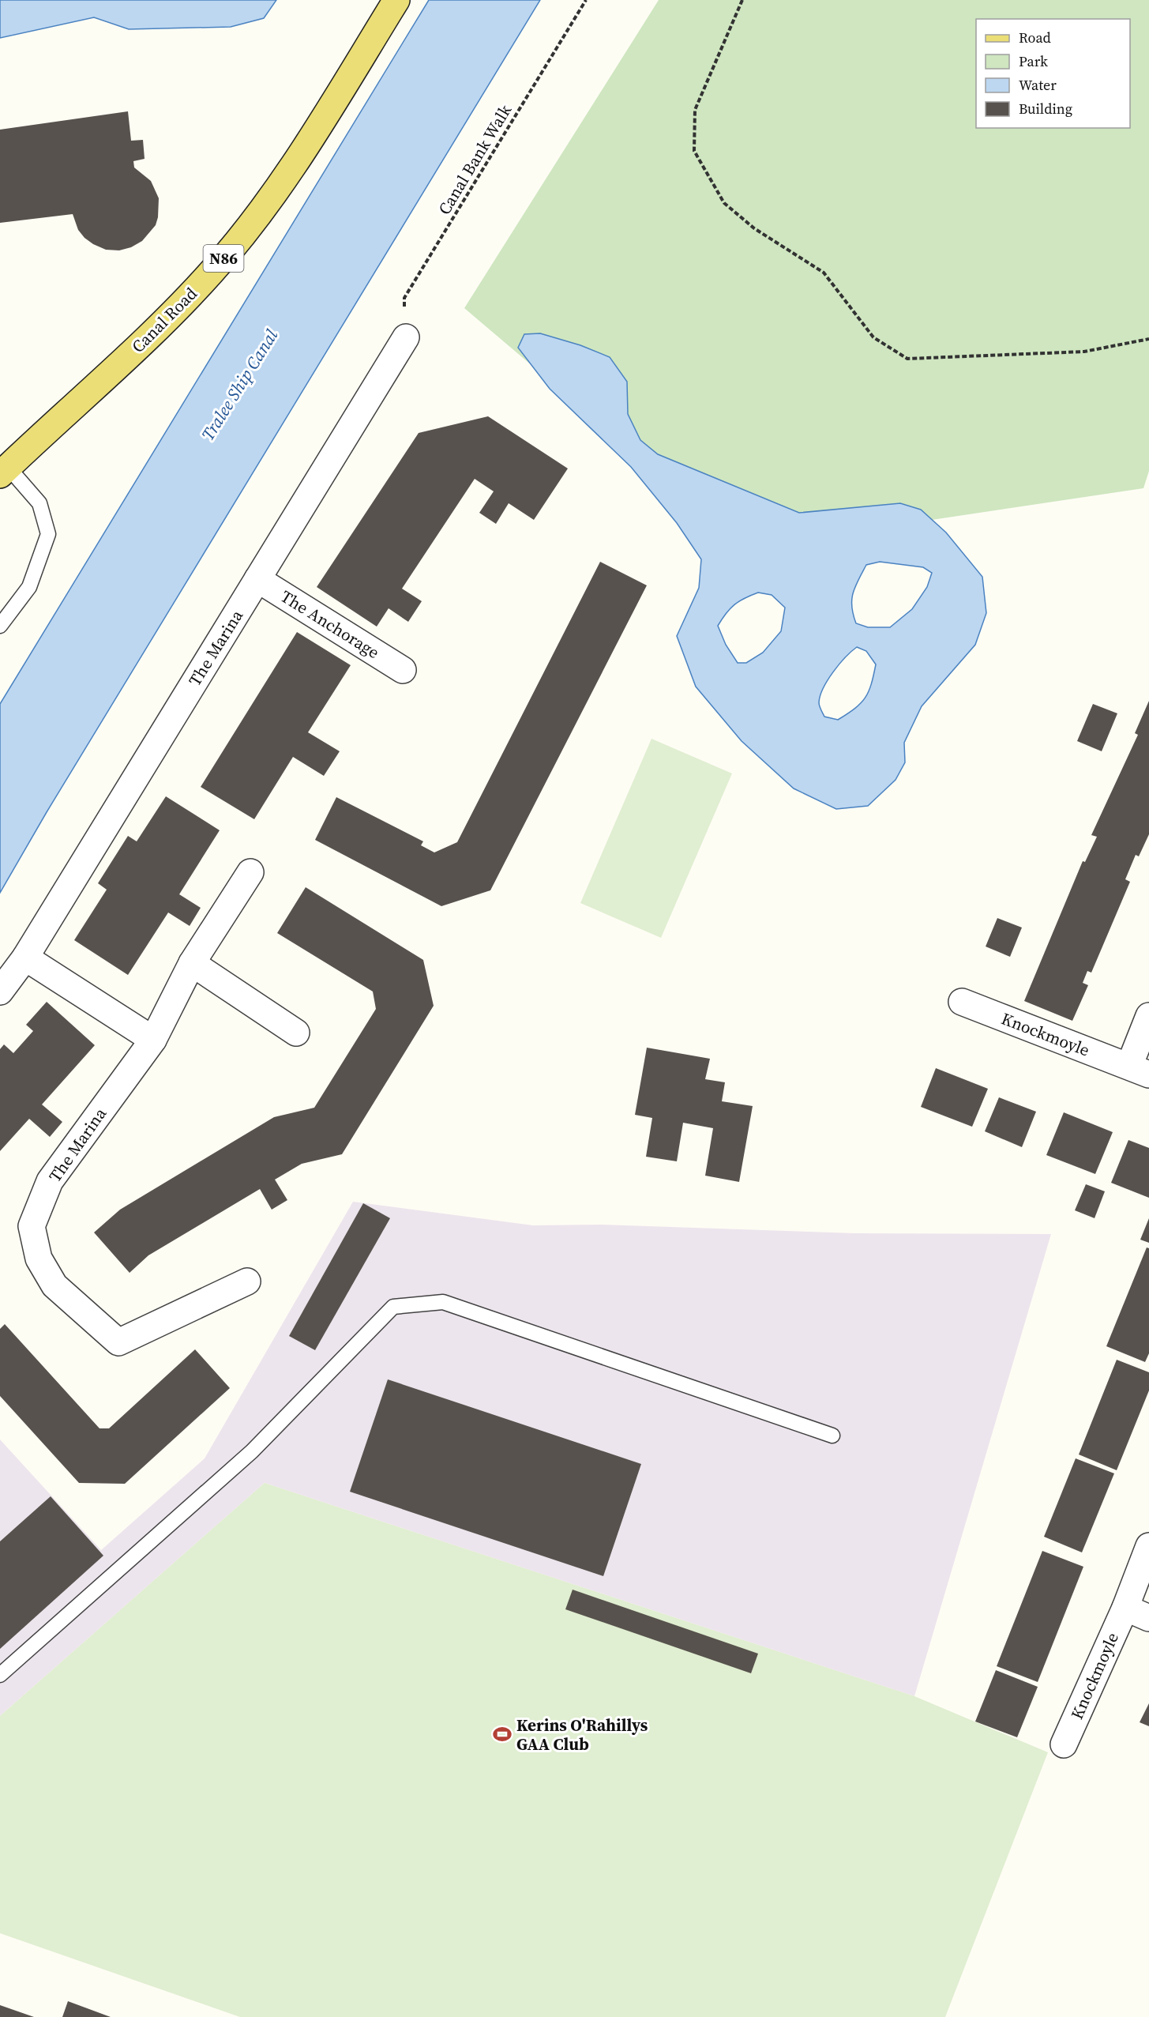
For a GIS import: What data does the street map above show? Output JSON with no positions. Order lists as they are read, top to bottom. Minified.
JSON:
{"streets":{"main road":["N86","Canal Road"],"street":["The Anchorage","The Marina","Knockmoyle"],"path":["Canal Bank Walk"]},"crossings":[["Canal Bank Walk","The Marina"],["The Anchorage","The Marina"]],"water":["Tralee Ship Canal"],"places":{"sports":["Kerins O'Rahillys GAA Club"]},"legend":["Road","Park","Water","Building"]}
